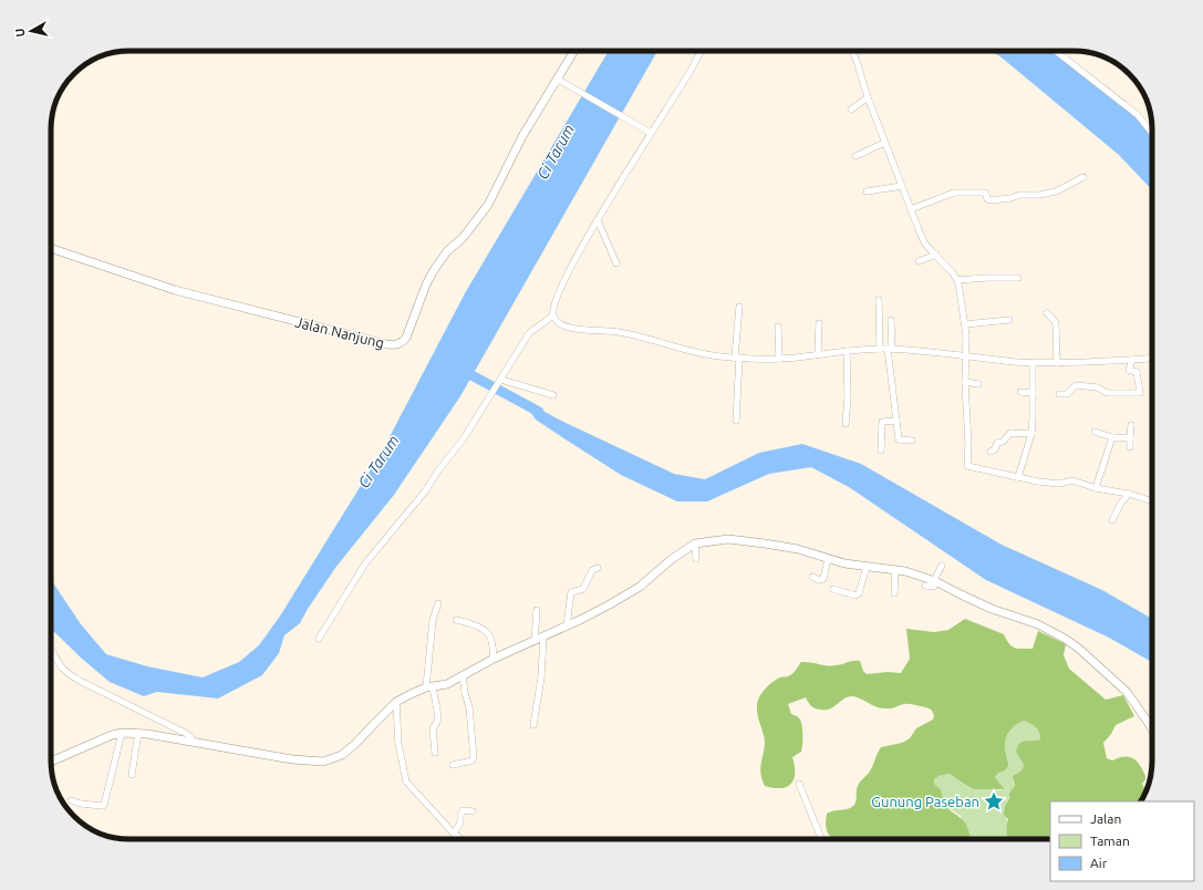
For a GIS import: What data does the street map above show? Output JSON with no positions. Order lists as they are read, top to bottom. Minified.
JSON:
{"streets":{"street":["Jalan Nanjung"]},"water":["Ci Tarum"],"places":{"place":["Gunung Paseban"]},"legend":["Jalan","Taman","Air"],"north":"left"}
